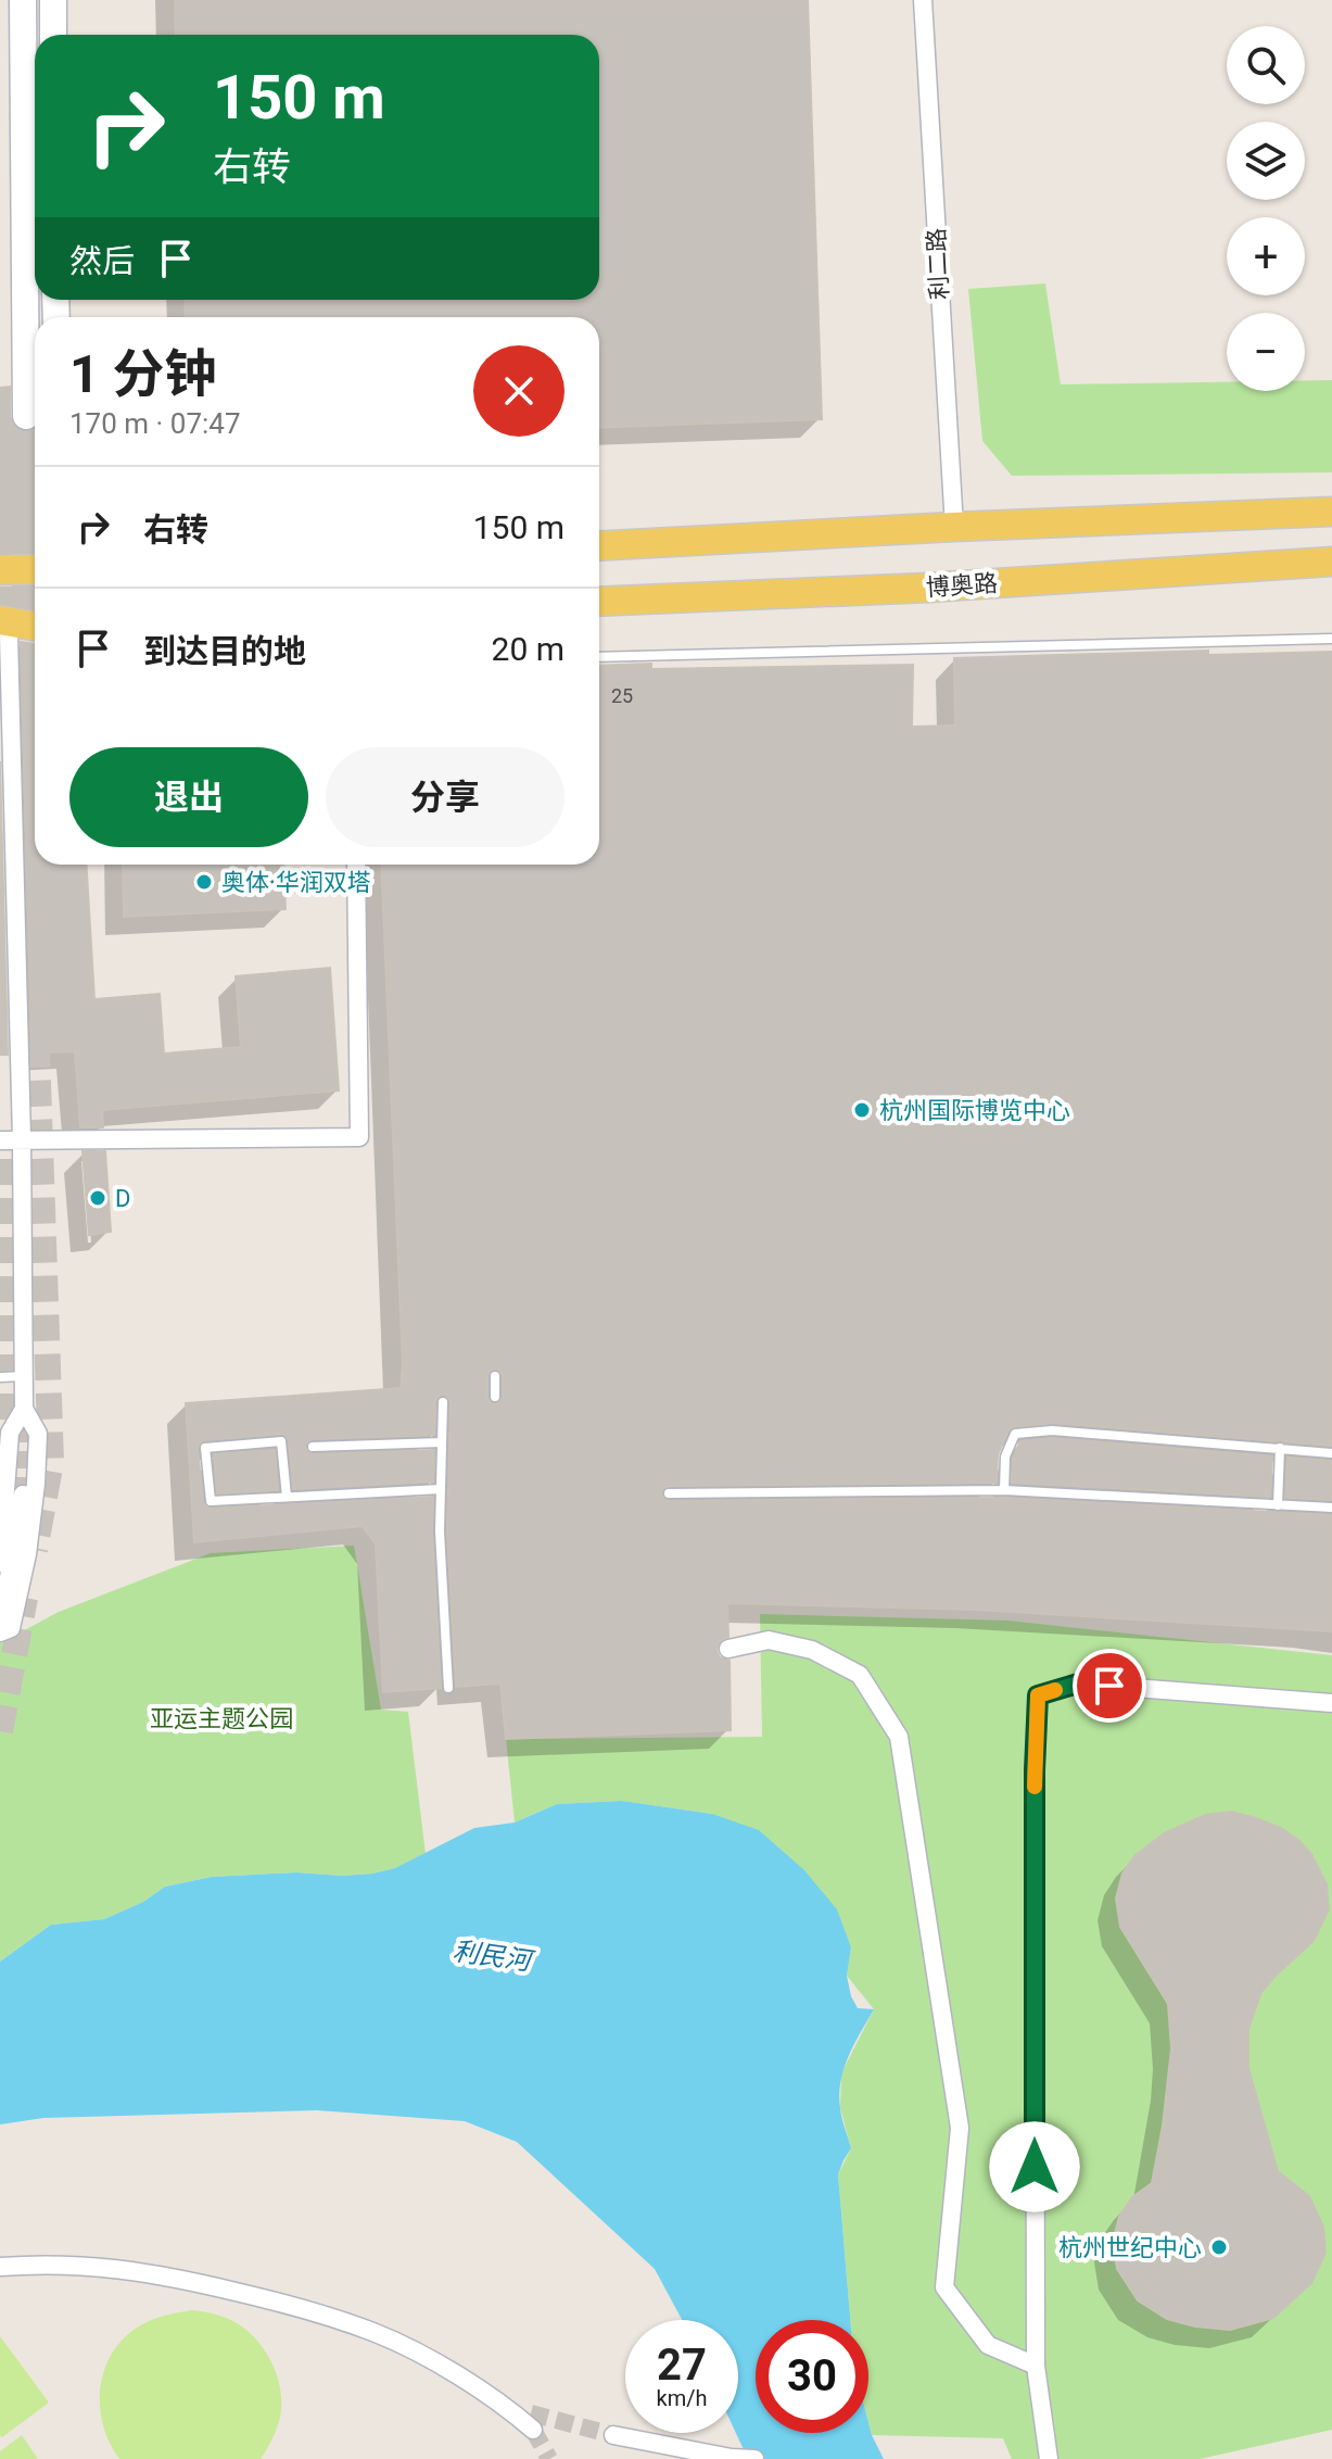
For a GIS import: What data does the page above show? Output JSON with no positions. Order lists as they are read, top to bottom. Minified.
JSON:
{"streets":{"main road":["博奥路"],"street":["利二路"]},"water":["利民河"],"parks":["亚运主题公园"],"places":["奥体·华润双塔","杭州国际博览中心","D","杭州世纪中心"],"house_numbers":["25"],"page":{"map_buttons":["+","−"],"turn":["150 m","右转"],"then":"然后","heading":["1 分钟","170 m · 07:47"],"list":[{"name":"右转","value":"150 m"},{"name":"到达目的地","value":"20 m"}],"buttons":["退出","分享"],"speed":"27 km/h","limit":"30"}}
